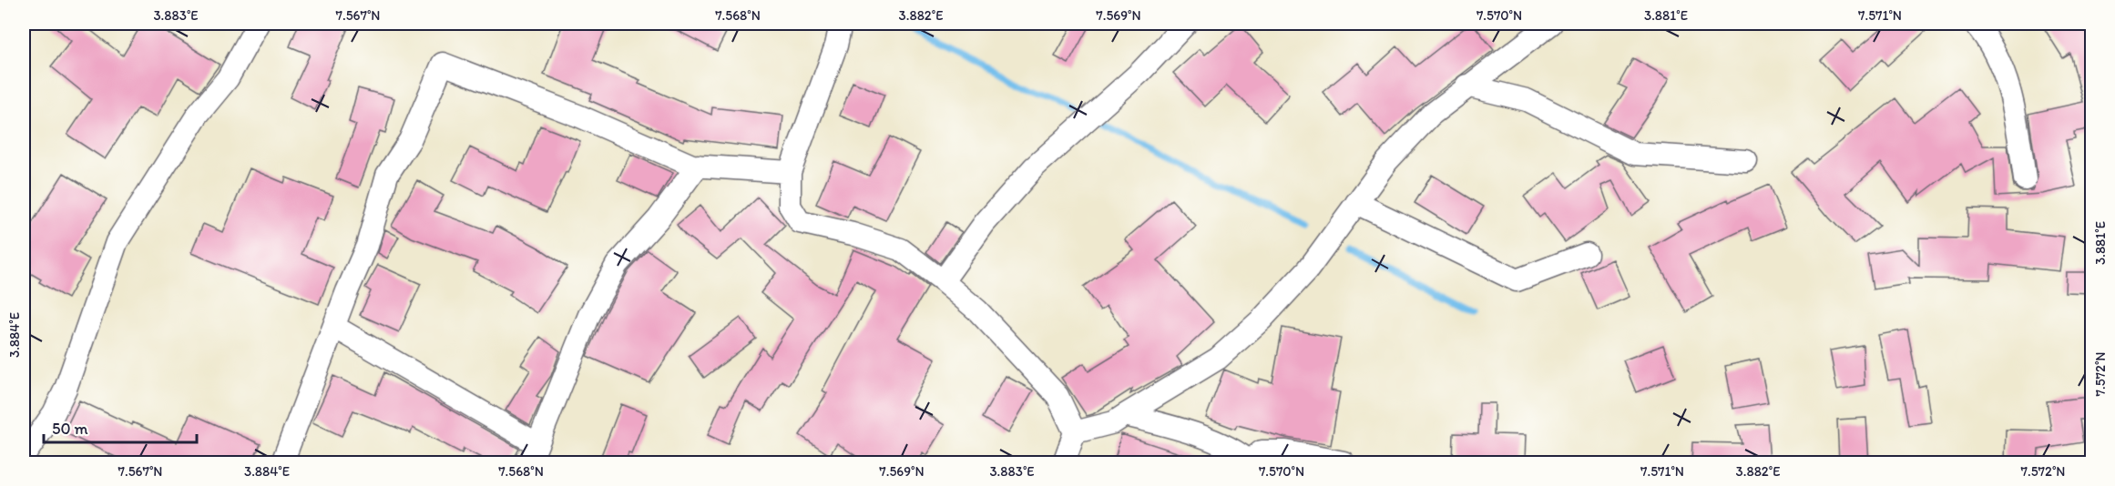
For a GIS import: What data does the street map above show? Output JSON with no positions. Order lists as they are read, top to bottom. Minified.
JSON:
{"scale_bar":"50 m","coordinates":["3.883°E","7.567°N","7.568°N","3.882°E","7.569°N","7.570°N","3.881°E","7.571°N","3.884°E","7.572°N"]}
